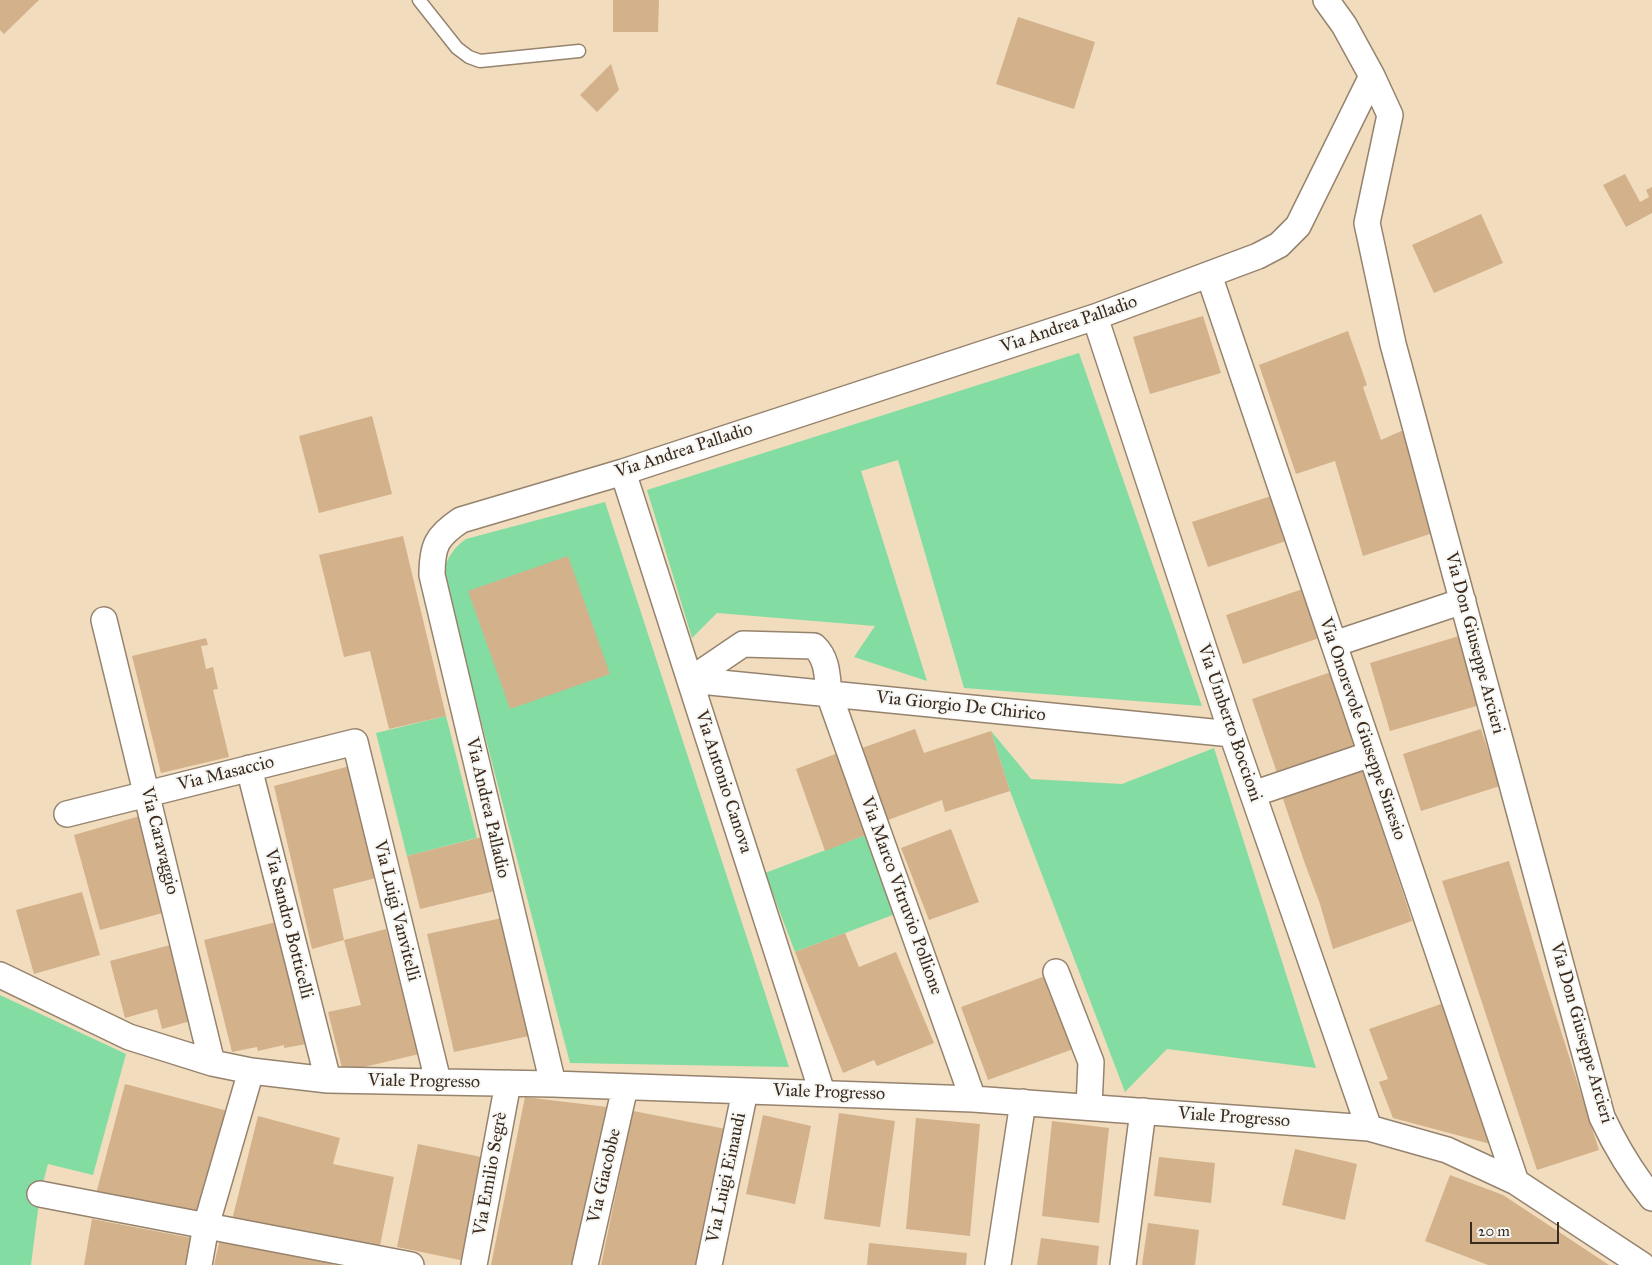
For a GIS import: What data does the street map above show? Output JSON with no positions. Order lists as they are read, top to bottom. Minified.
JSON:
{"streets":{"street":["Via Andrea Palladio","Via Don Giuseppe Arcieri","Via Giorgio De Chirico","Via Umberto Boccioni","Via Onorevole Giuseppe Sinesio","Via Masaccio","Via Antonio Canova","Via Caravaggio","Via Marco Vitruvio Pollione","Via Luigi Vanvitelli","Via Sandro Botticelli","Viale Progresso","Via Emilio Segrè","Via Giacobbe","Via Luigi Einaudi"]},"crossings":[["Via Andrea Palladio","Via Don Giuseppe Arcieri"],["Via Andrea Palladio","Via Umberto Boccioni"],["Via Andrea Palladio","Via Onorevole Giuseppe Sinesio"],["Via Andrea Palladio","Via Antonio Canova"],["Via Andrea Palladio","Viale Progresso"],["Via Giorgio De Chirico","Via Umberto Boccioni"],["Via Giorgio De Chirico","Via Antonio Canova"],["Via Giorgio De Chirico","Via Marco Vitruvio Pollione"],["Via Umberto Boccioni","Viale Progresso"],["Via Onorevole Giuseppe Sinesio","Viale Progresso"],["Via Masaccio","Via Caravaggio"],["Via Masaccio","Via Luigi Vanvitelli"],["Via Masaccio","Via Sandro Botticelli"],["Via Antonio Canova","Via Marco Vitruvio Pollione"],["Via Antonio Canova","Viale Progresso"],["Via Caravaggio","Viale Progresso"],["Via Marco Vitruvio Pollione","Viale Progresso"],["Via Luigi Vanvitelli","Viale Progresso"],["Via Sandro Botticelli","Viale Progresso"],["Viale Progresso","Via Emilio Segrè"],["Viale Progresso","Via Giacobbe"],["Viale Progresso","Via Luigi Einaudi"]],"scale_bar":"20 m"}
